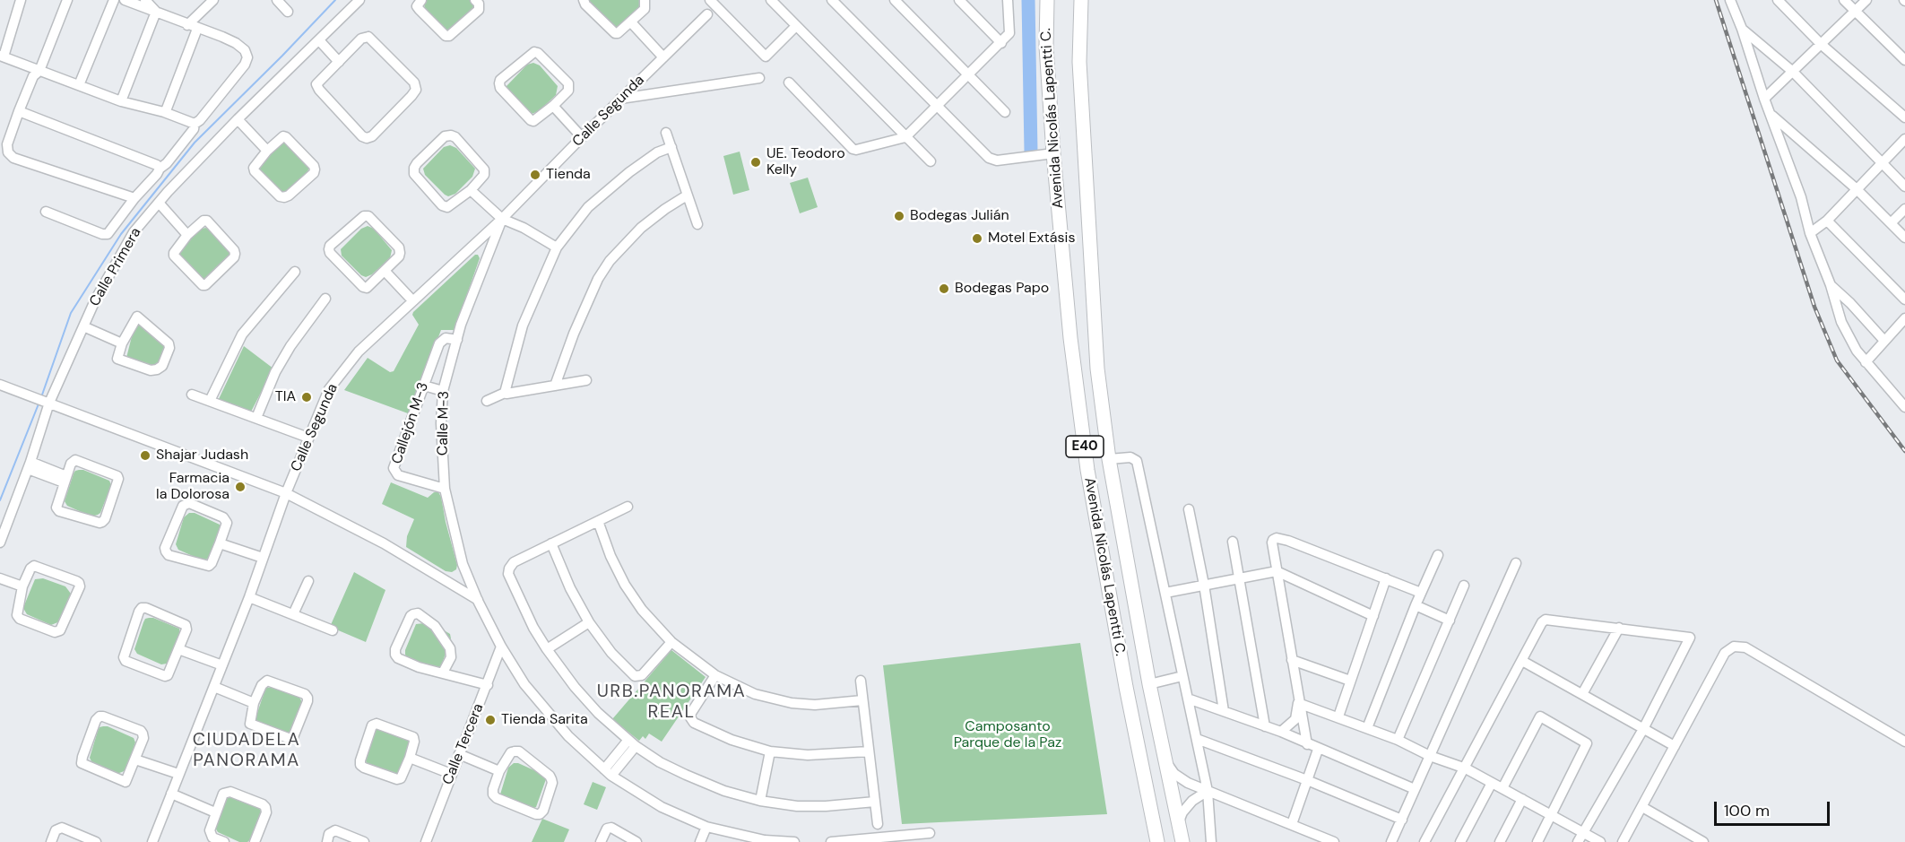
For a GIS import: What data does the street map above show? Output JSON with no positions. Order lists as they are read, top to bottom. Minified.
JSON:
{"streets":{"highway":["Avenida Nicolás Lapentti C.","E40"],"street":["Calle Segunda","Calle Primera","Callejón M-3","Calle M-3","Calle Tercera"]},"crossings":[["Calle Segunda","Calle M-3"],["Callejón M-3","Calle M-3"],["Calle M-3","Calle Tercera"]],"districts":["URB.PANORAMA REAL","CIUDADELA PANORAMA"],"parks":["Camposanto Parque de la Paz"],"places":["UE. Teodoro Kelly","Tienda","Bodegas Julián","Motel Extásis","Bodegas Papo","TIA","Shajar Judash","Farmacia la Dolorosa","Tienda Sarita"],"scale_bar":"100 m"}
